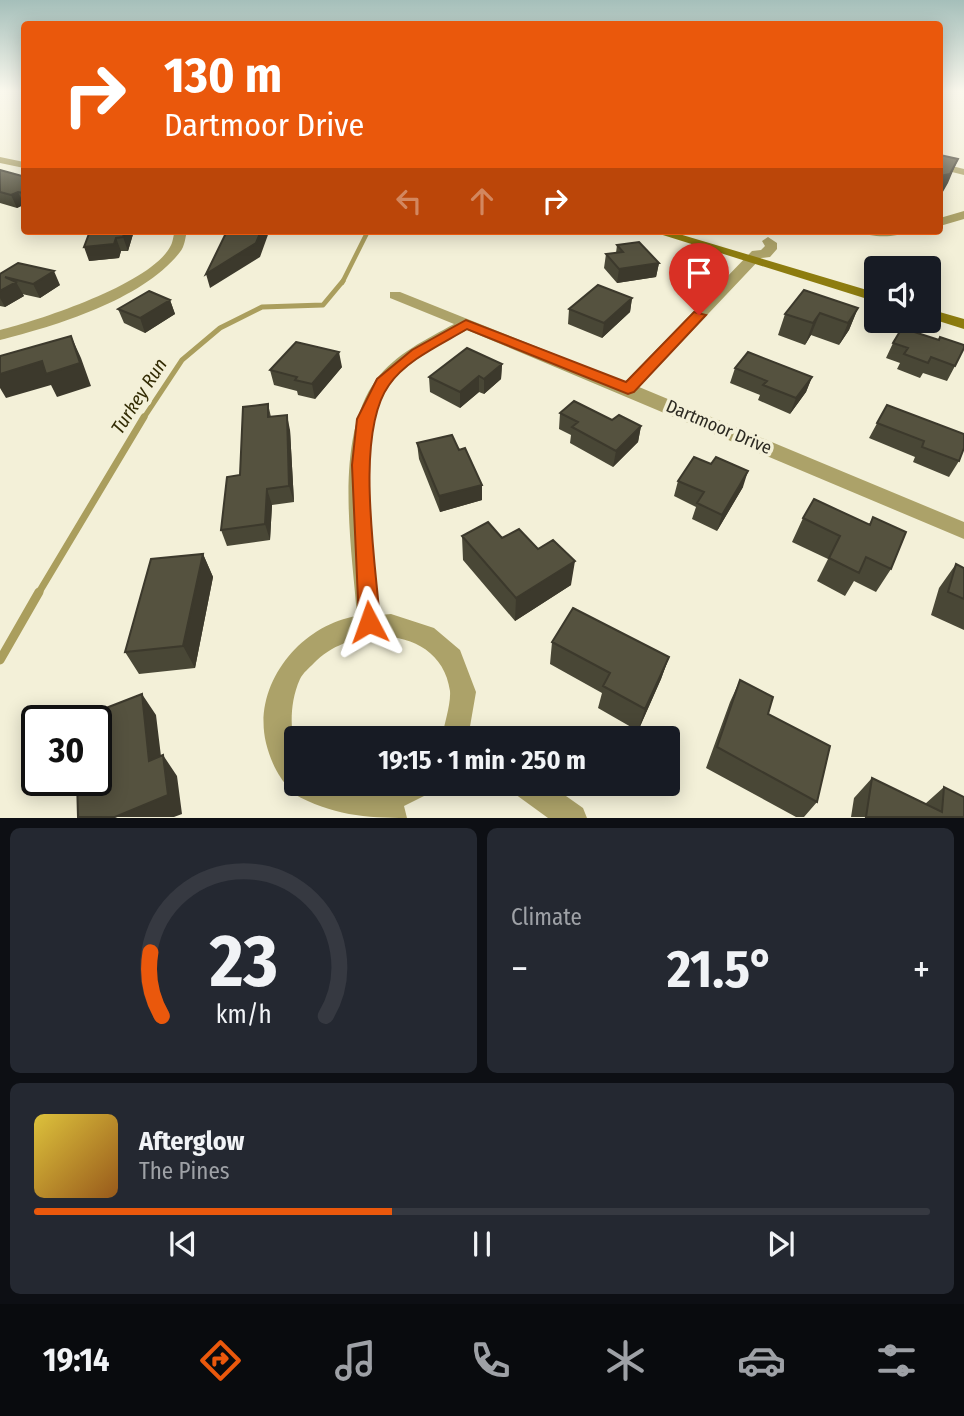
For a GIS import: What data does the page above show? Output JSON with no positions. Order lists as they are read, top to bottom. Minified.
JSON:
{"streets":{"street":["Dartmoor Drive"]},"water":["Turkey Run"],"page":{"turn":["130 m","Dartmoor Drive"],"limit":"30","trip":"19:15 · 1 min · 250 m","tile":"Climate","heat":["−","21.5°","+"],"song":["Afterglow","The Pines"],"tabs":"19:14","gauge":["23","km/h"]}}
